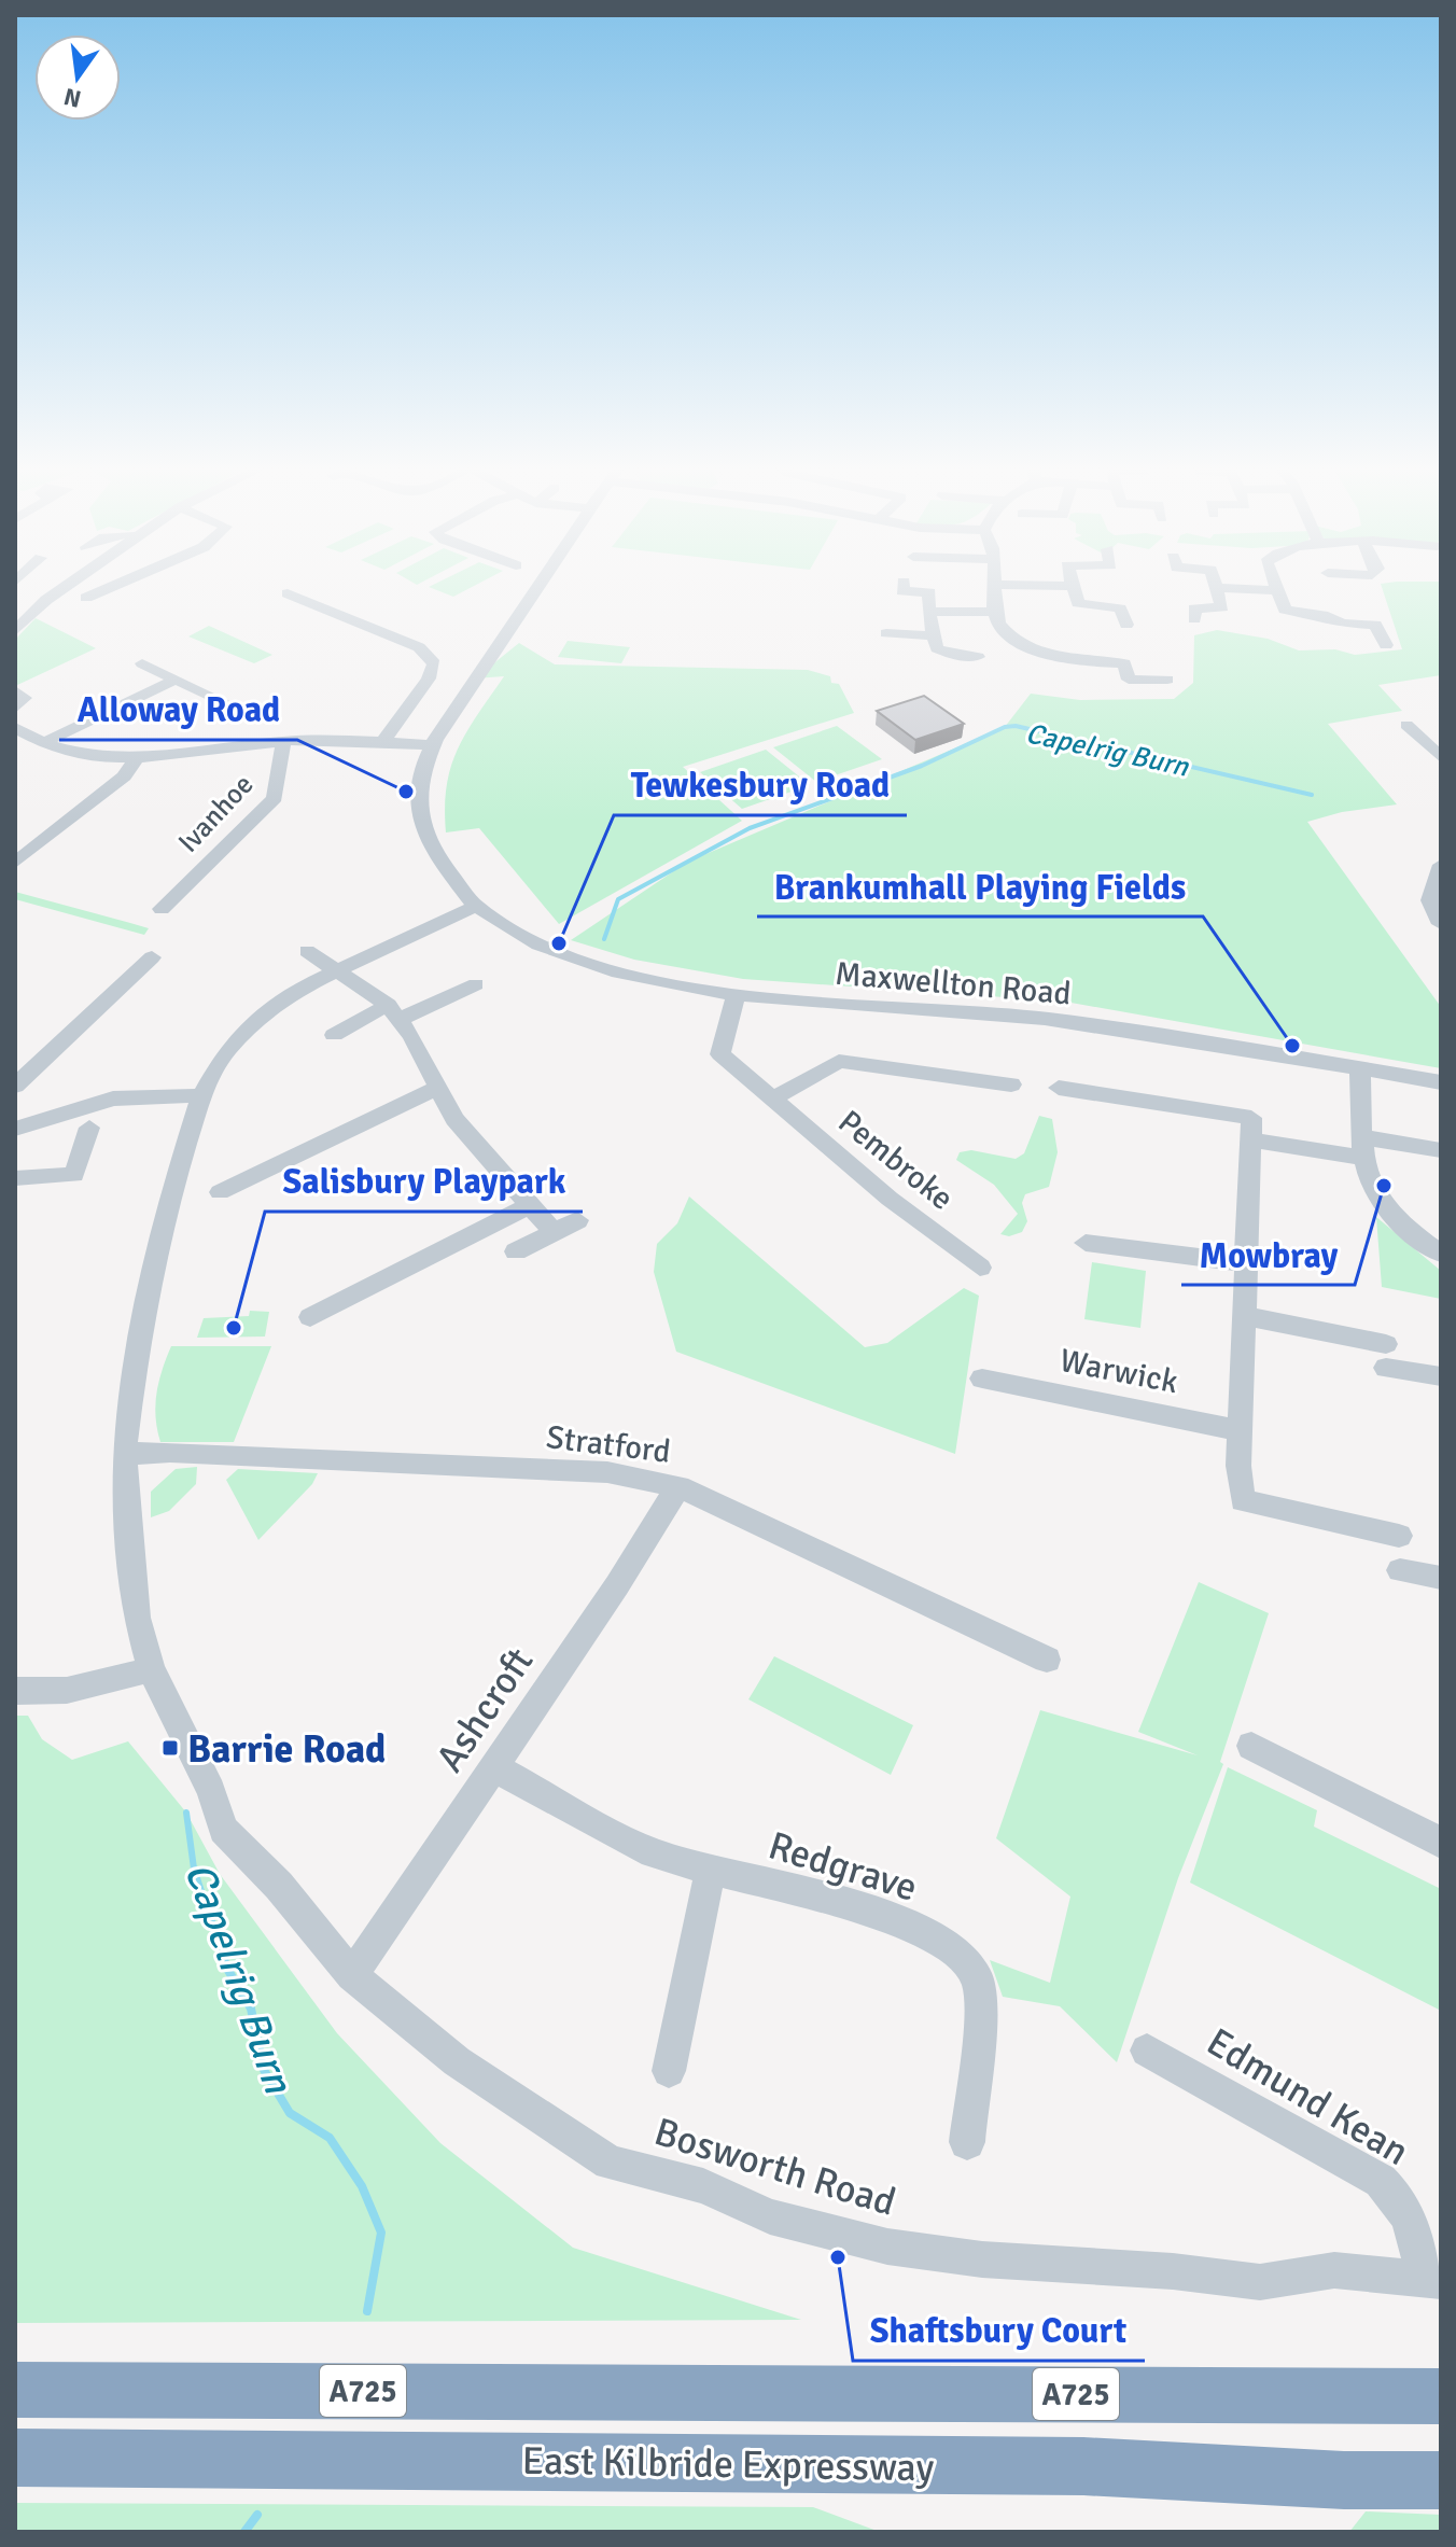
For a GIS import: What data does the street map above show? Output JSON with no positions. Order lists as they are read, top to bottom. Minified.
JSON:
{"streets":{"highway":["A725","East Kilbride Expressway"],"street":["Ivanhoe","Maxwellton Road","Pembroke","Warwick","Stratford","Ashcroft","Redgrave","Edmund Kean","Bosworth Road"]},"crossings":[["Maxwellton Road","Pembroke"],["Maxwellton Road","Bosworth Road"],["Stratford","Ashcroft"],["Stratford","Bosworth Road"],["Ashcroft","Redgrave"],["Ashcroft","Bosworth Road"],["Edmund Kean","Bosworth Road"]],"water":["Capelrig Burn"],"places":{"other":["Alloway Road","Tewkesbury Road","Brankumhall Playing Fields","Mowbray","Salisbury Playpark","Shaftsbury Court"],"transit":["Barrie Road"]},"north":"bottom"}
